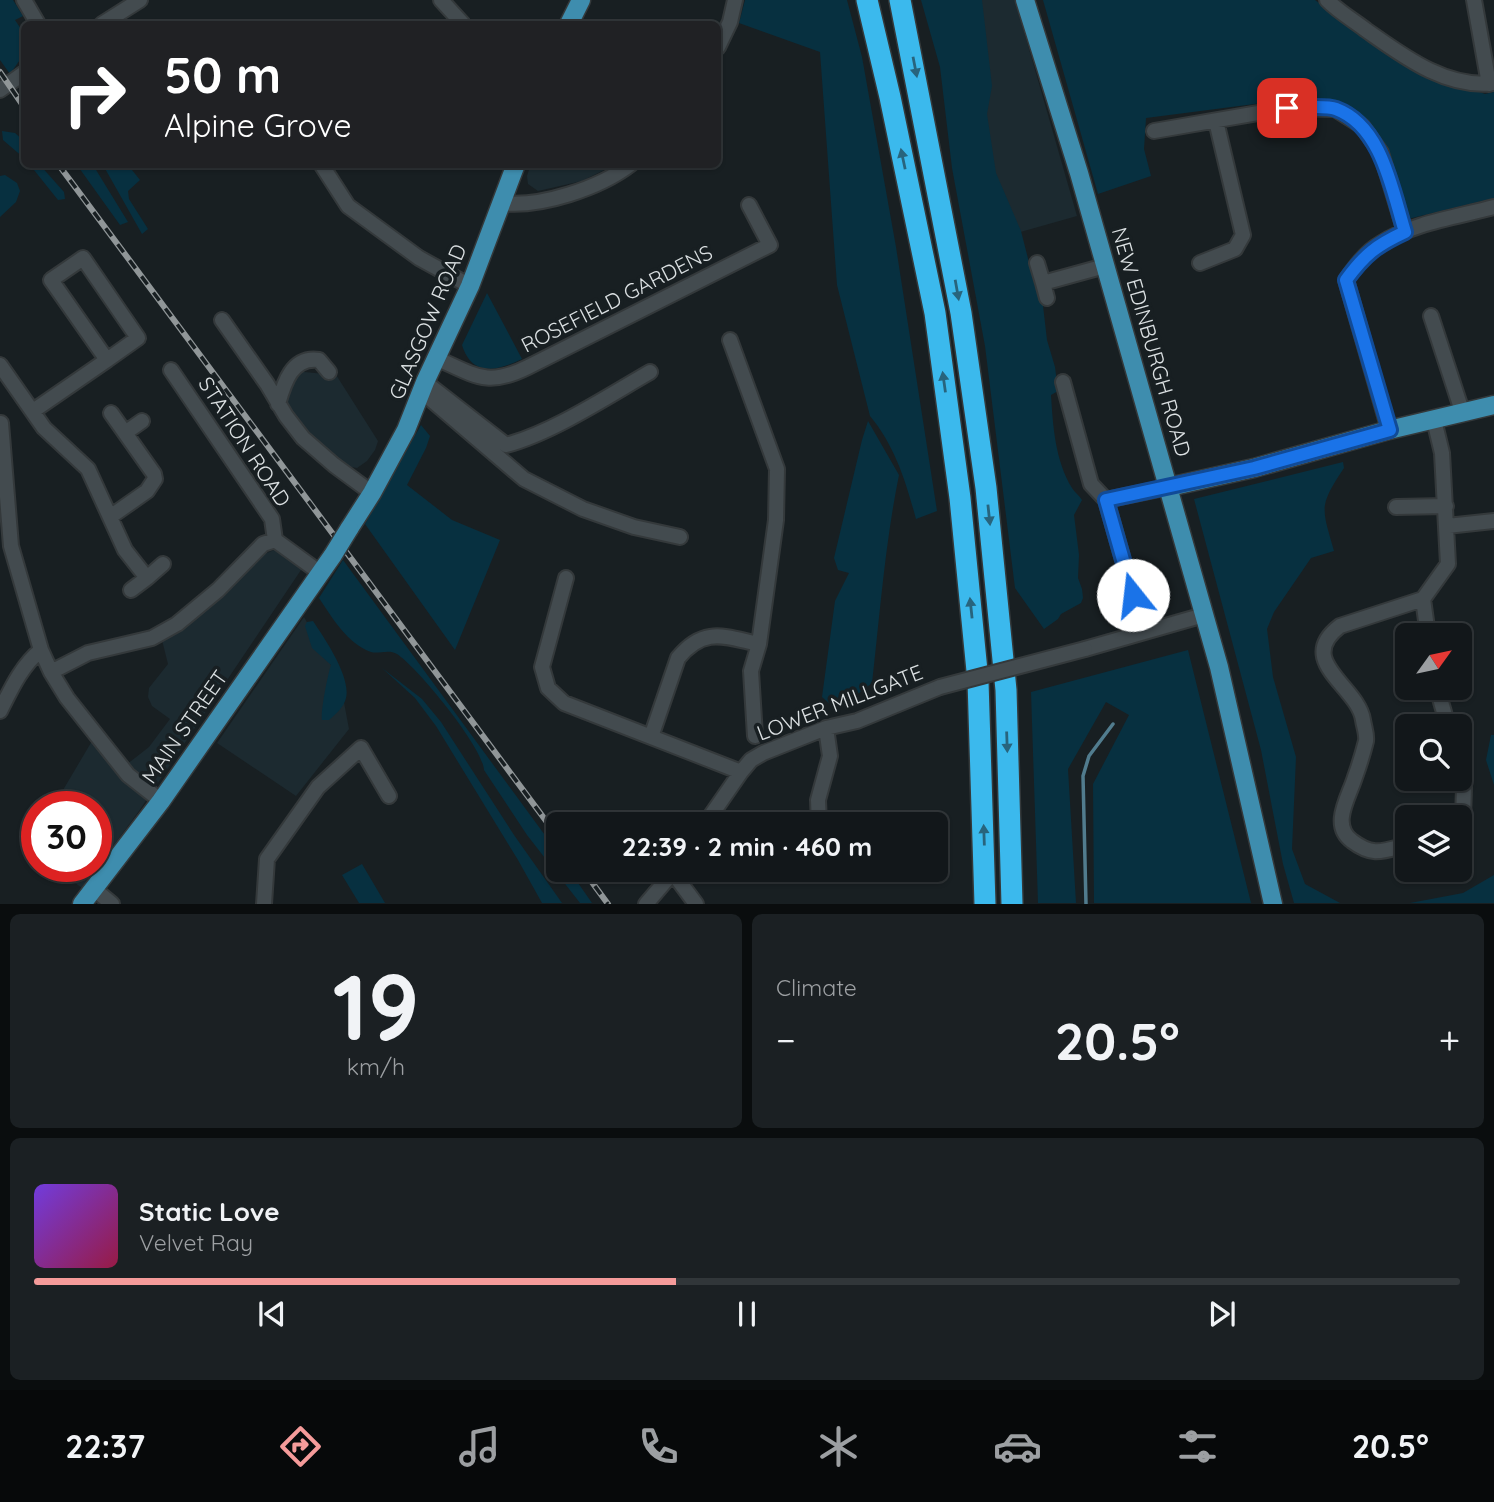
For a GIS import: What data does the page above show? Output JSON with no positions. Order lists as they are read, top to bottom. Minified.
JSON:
{"streets":{"main road":["GLASGOW ROAD","NEW EDINBURGH ROAD","MAIN STREET"],"street":["ROSEFIELD GARDENS","STATION ROAD","LOWER MILLGATE"]},"crossings":[["ROSEFIELD GARDENS","GLASGOW ROAD"],["GLASGOW ROAD","MAIN STREET"],["NEW EDINBURGH ROAD","LOWER MILLGATE"],["STATION ROAD","MAIN STREET"]],"north":"top right","page":{"turn":["50 m","Alpine Grove"],"limit":"30","trip":"22:39 · 2 min · 460 m","tile":[["19","km/h"],"Climate"],"heat":["−","20.5°","+"],"song":["Static Love","Velvet Ray"],"tabs":["22:37","20.5°"]}}
